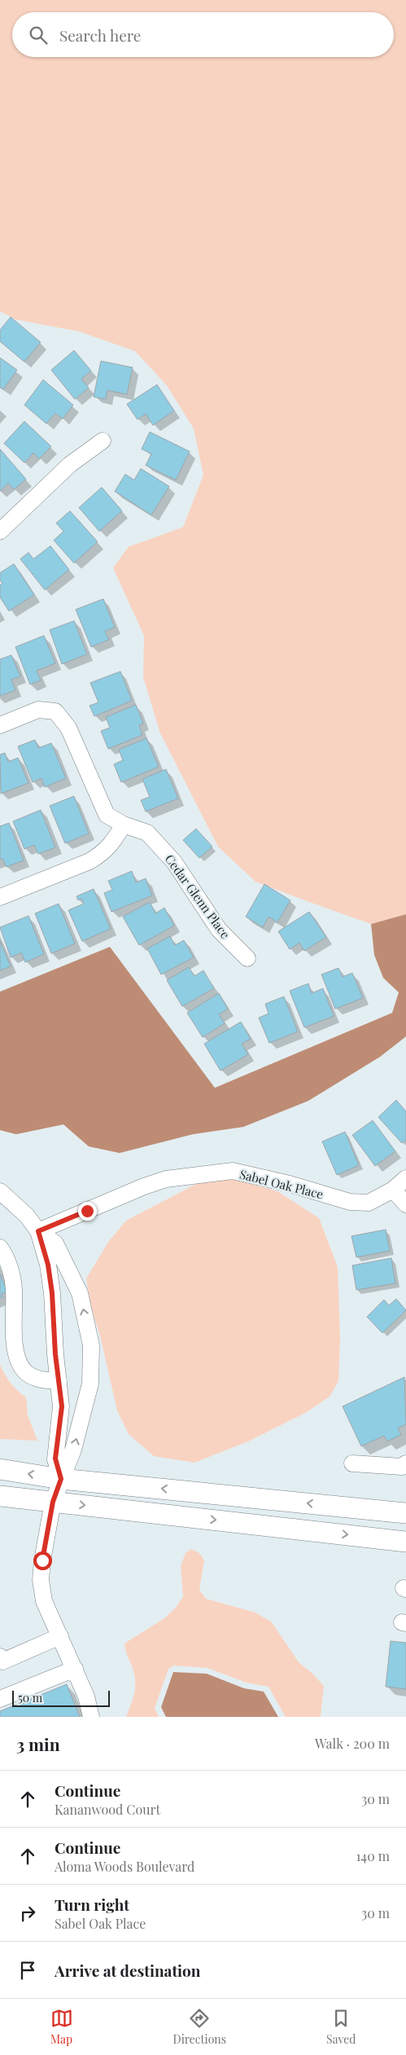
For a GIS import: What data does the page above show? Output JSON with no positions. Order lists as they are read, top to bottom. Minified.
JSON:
{"streets":{"street":["Cedar Glenn Place","Sabel Oak Place"]},"scale_bar":"50 m","page":{"search":"Search here","scale":"50 m","heading":["3 min","Walk · 200 m"],"list":[["Continue","Kananwood Court","30 m"],["Continue","Aloma Woods Boulevard","140 m"],["Turn right","Sabel Oak Place","30 m"],"Arrive at destination"],"nav":["Map","Directions","Saved"]}}
